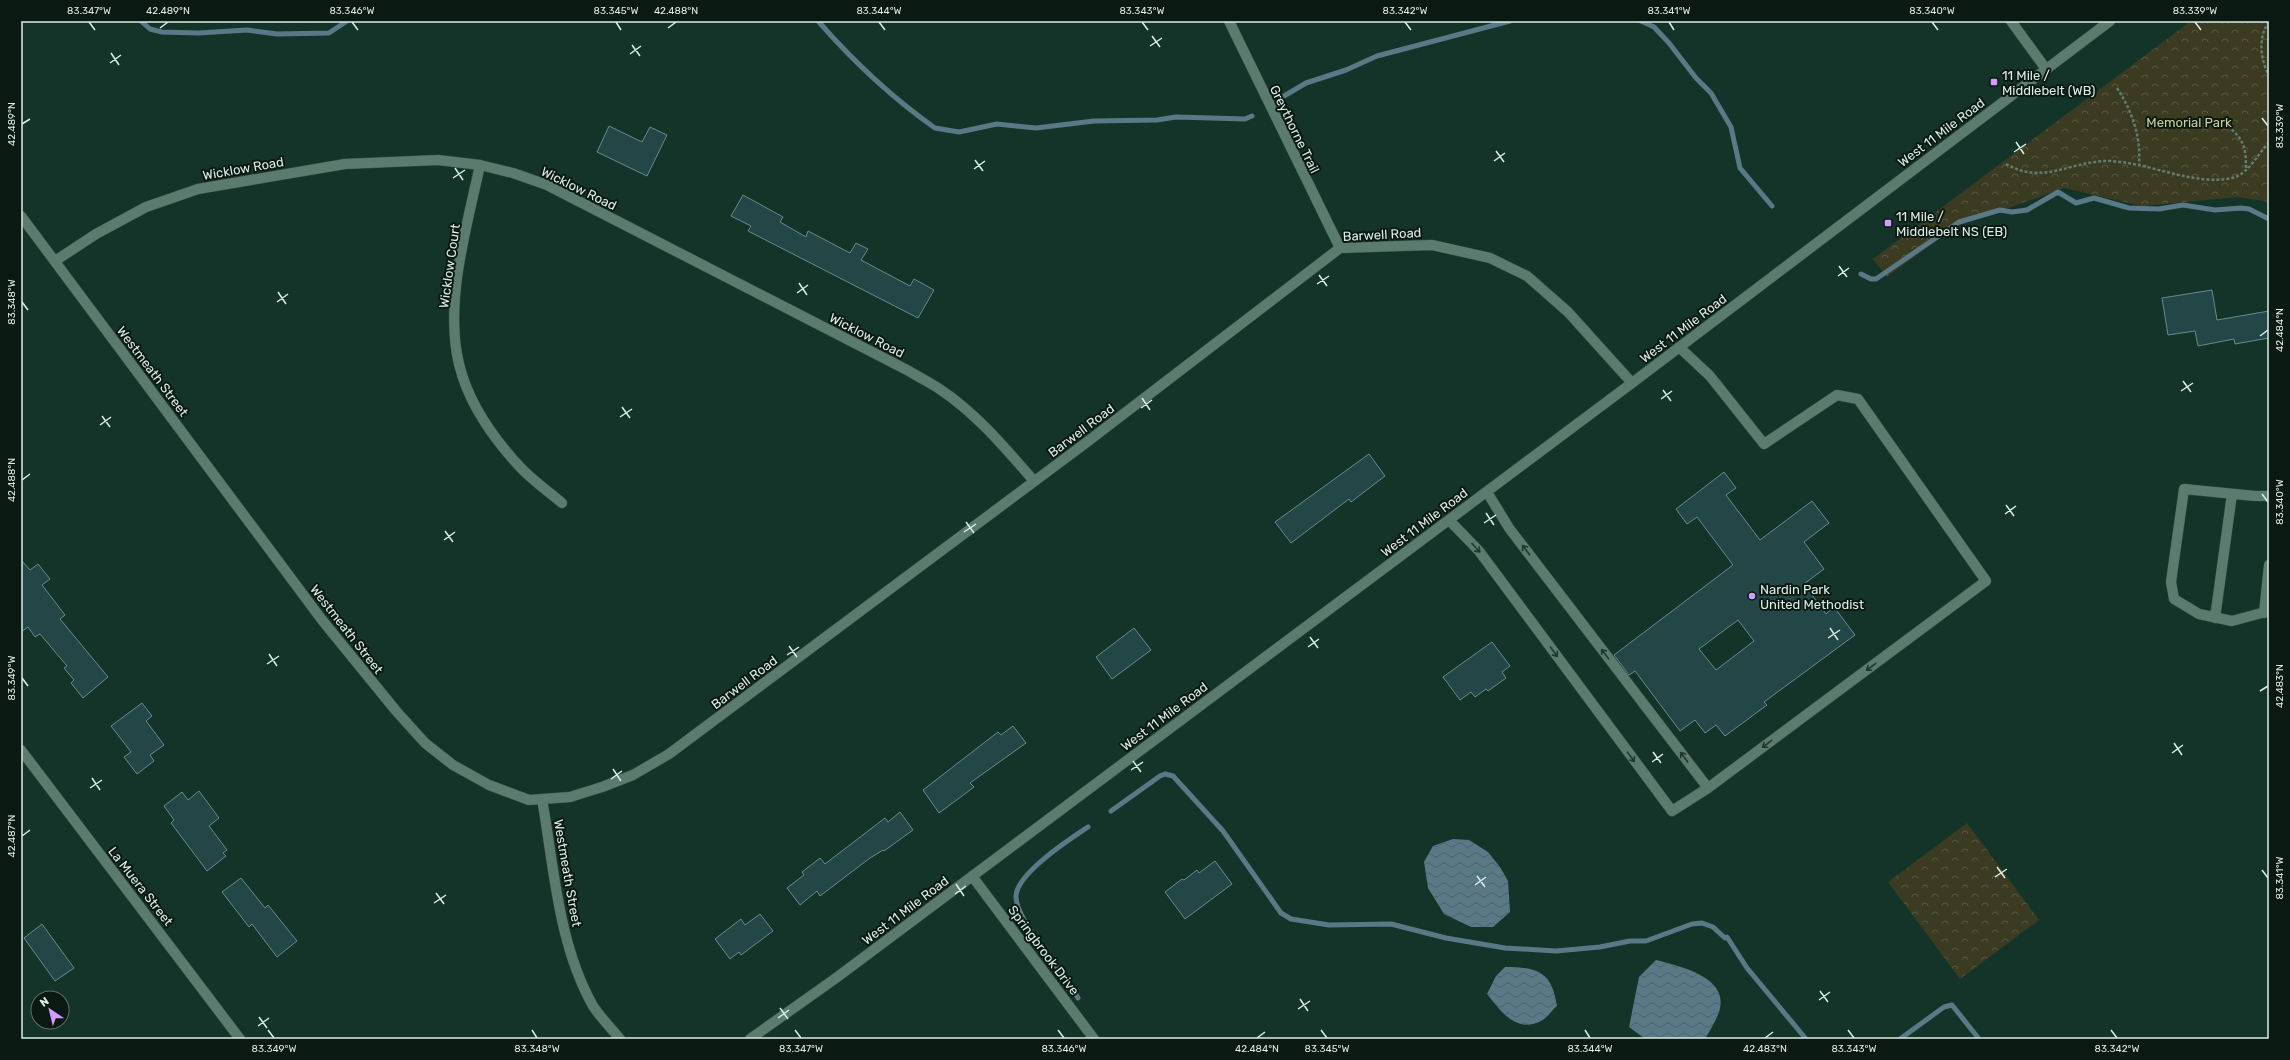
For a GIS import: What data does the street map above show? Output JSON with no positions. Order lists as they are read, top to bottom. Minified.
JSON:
{"streets":{"street":["Greythorne Trail","West 11 Mile Road","Wicklow Road","Barwell Road","Wicklow Court","Westmeath Street","La Muera Street","Springbrook Drive"]},"crossings":[["Greythorne Trail","Barwell Road"],["West 11 Mile Road","Barwell Road"],["West 11 Mile Road","Springbrook Drive"],["Wicklow Road","Barwell Road"],["Wicklow Road","Wicklow Court"],["Wicklow Road","Westmeath Street"],["Barwell Road","Westmeath Street"]],"parks":["Memorial Park"],"places":{"transit":["11 Mile / Middlebelt (WB)","11 Mile / Middlebelt NS (EB)"],"other":["Nardin Park United Methodist"]},"north":"top left","coordinates":["83.347°W","42.489°N","83.346°W","83.345°W","42.488°N","83.344°W","83.343°W","83.342°W","83.341°W","83.340°W","83.339°W","83.348°W","42.484°N","83.349°W","42.483°N","42.487°N"]}
